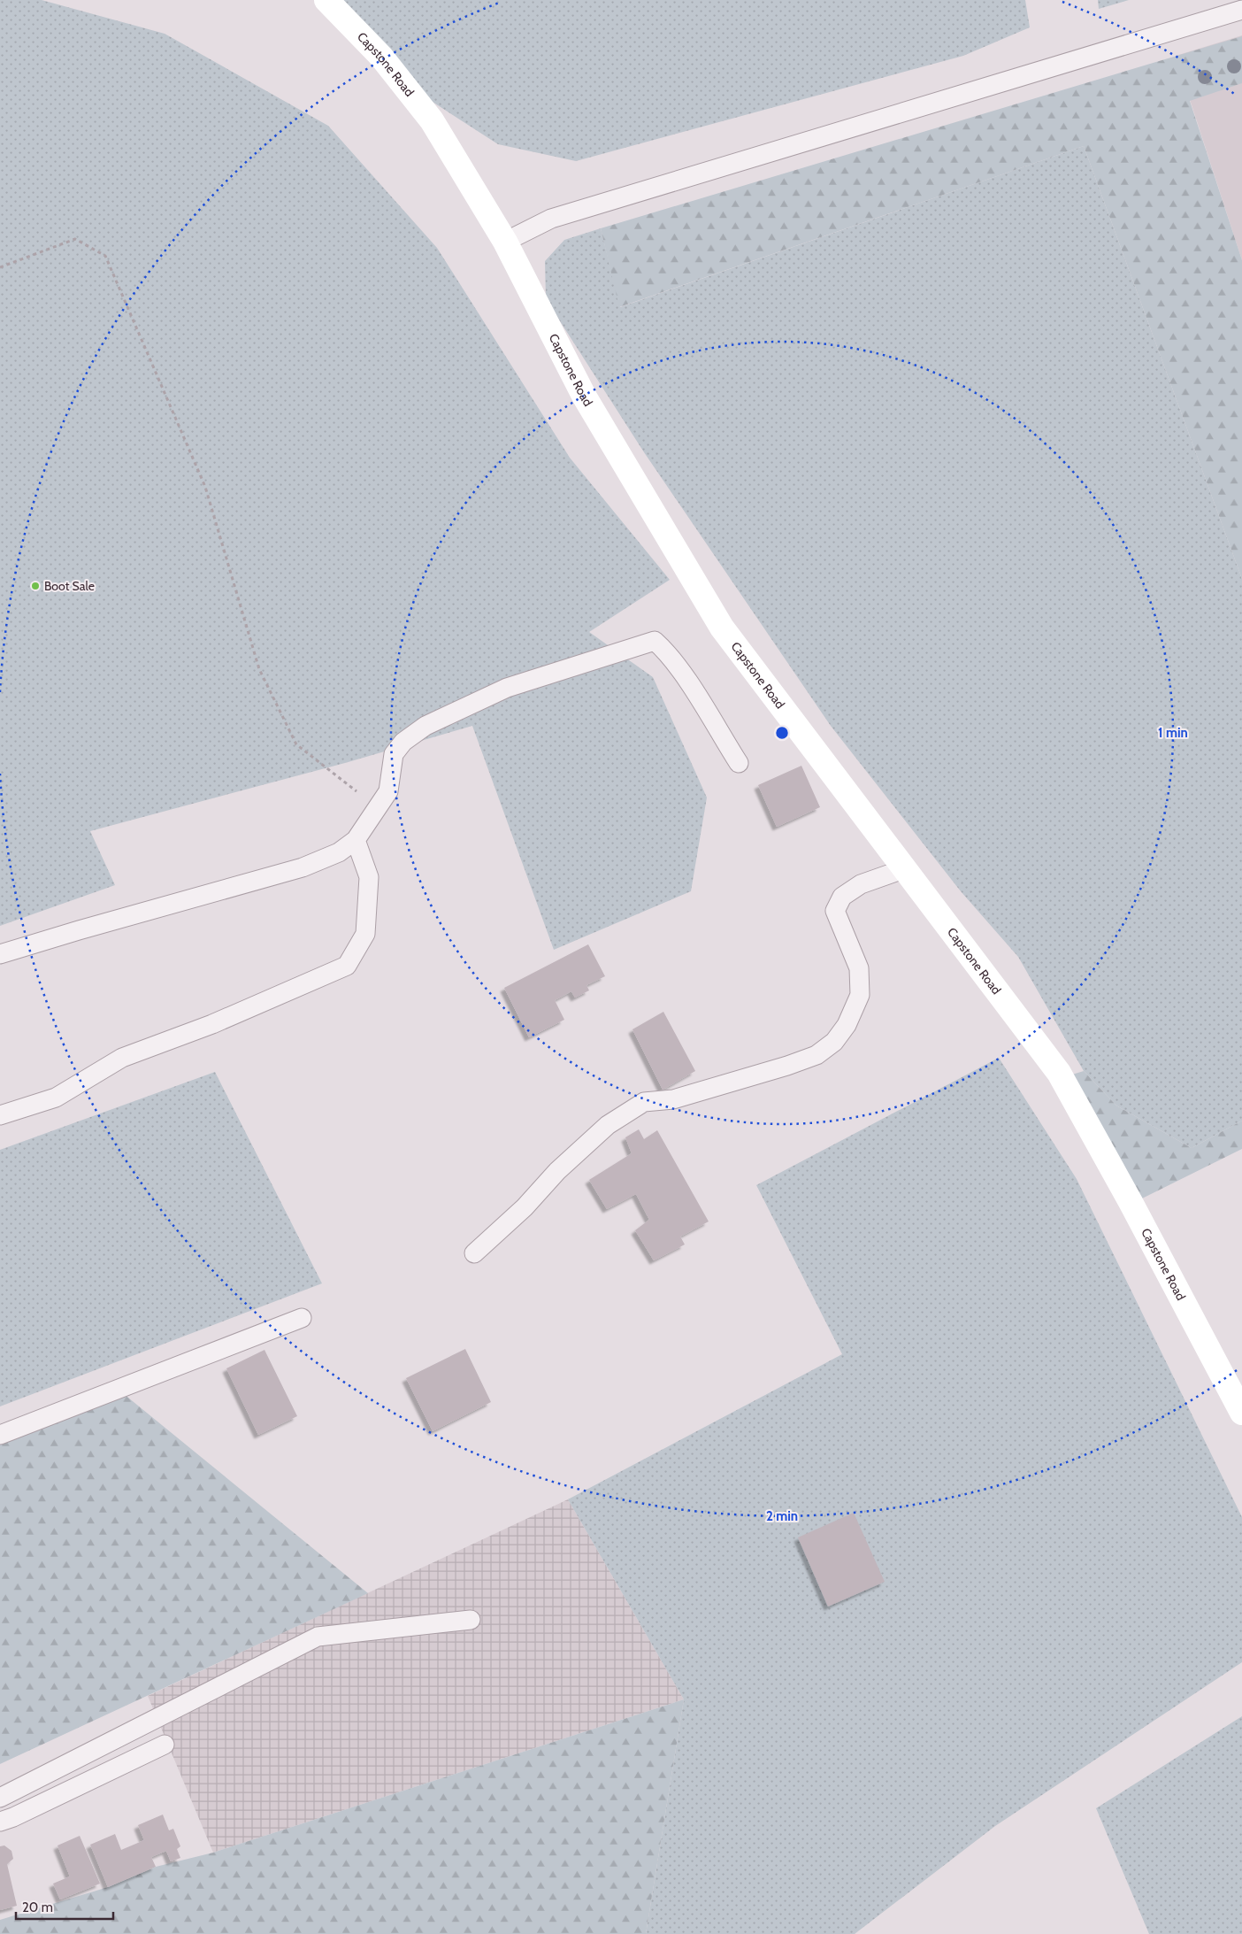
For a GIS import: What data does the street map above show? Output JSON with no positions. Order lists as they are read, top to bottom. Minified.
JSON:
{"streets":{"street":["Capstone Road"]},"places":["Boot Sale"],"scale_bar":"20 m","rings":["1 min","2 min"]}
